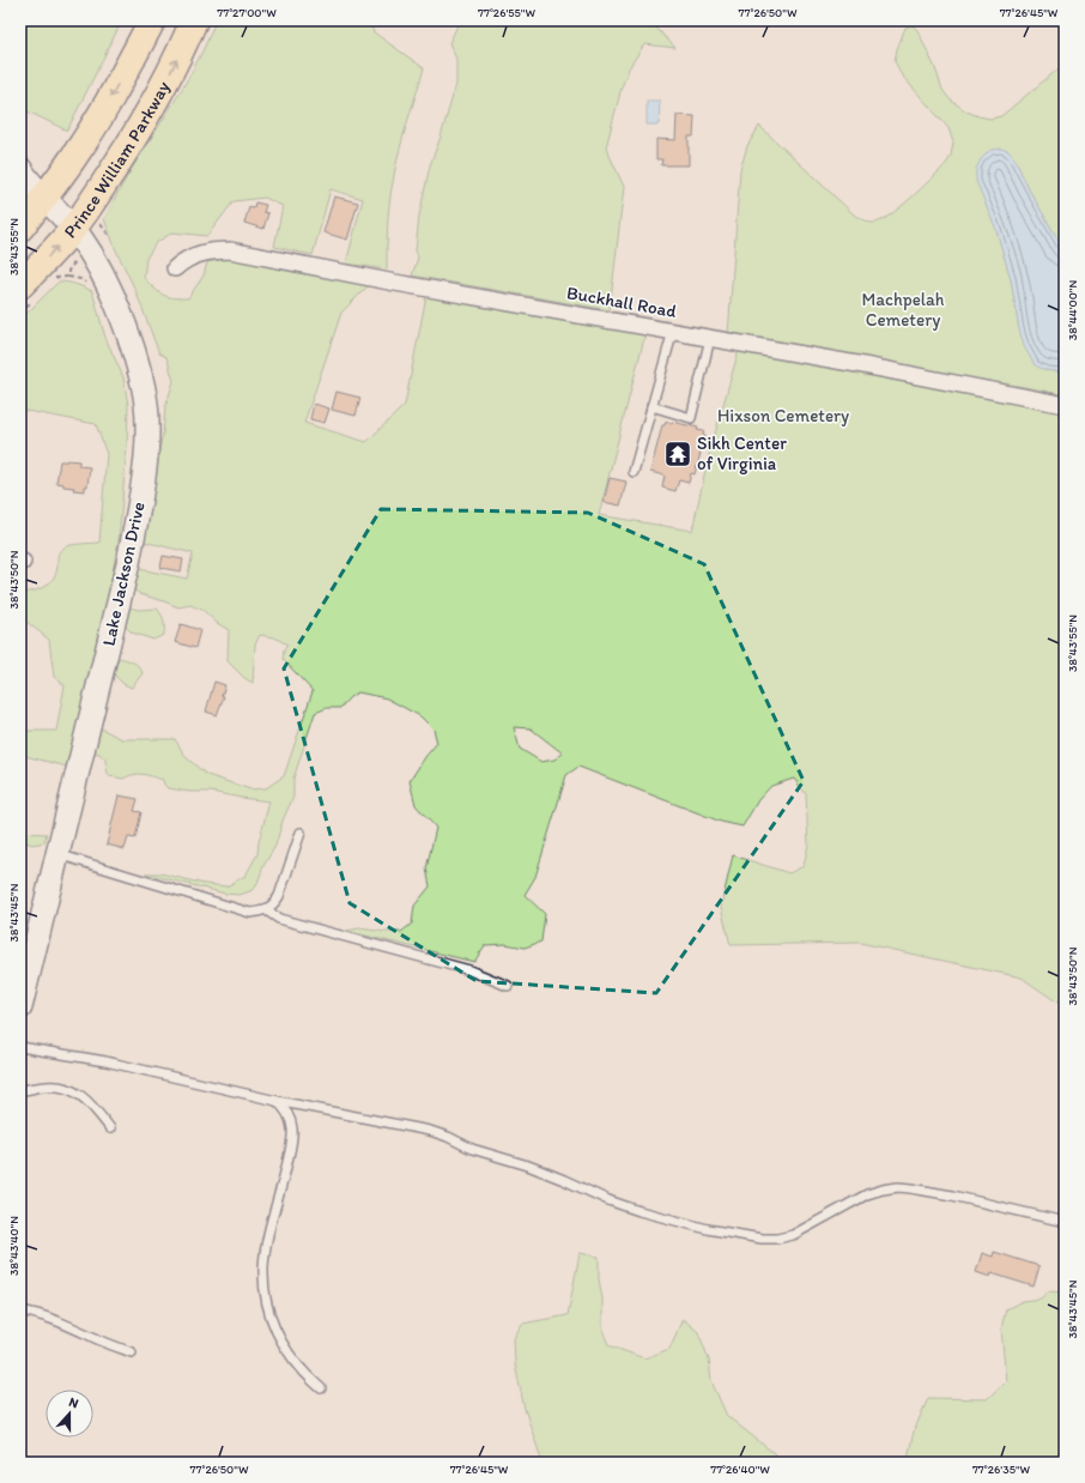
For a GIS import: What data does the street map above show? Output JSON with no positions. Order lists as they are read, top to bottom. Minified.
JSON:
{"streets":{"highway":["Prince William Parkway"],"street":["Buckhall Road","Lake Jackson Drive"]},"crossings":[["Prince William Parkway","Lake Jackson Drive"]],"parks":["Machpelah Cemetery","Hixson Cemetery"],"places":{"temple":["Sikh Center of Virginia"]},"north":"top","coordinates":["77°27'00\"W","77°26'55\"W","77°26'50\"W","77°26'45\"W","38°43'55\"N","38°44'00\"N","38°43'50\"N","38°43'45\"N","38°43'40\"N","77°26'40\"W","77°26'35\"W"]}
